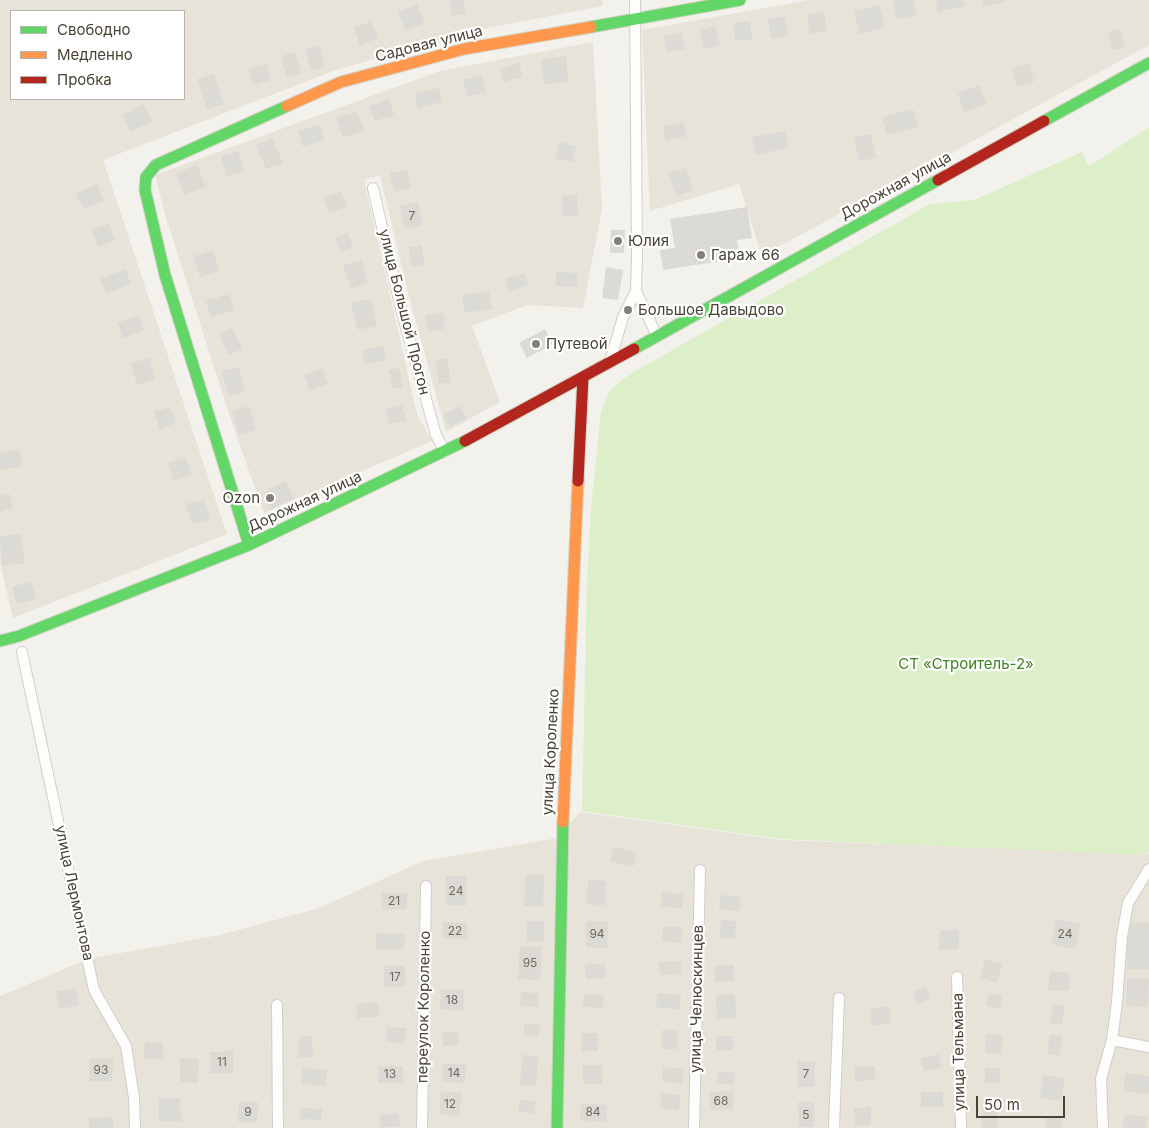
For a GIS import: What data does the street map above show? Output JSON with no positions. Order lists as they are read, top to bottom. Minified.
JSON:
{"streets":{"street":["Садовая улица","Дорожная улица","улица Большой Прогон","улица Короленко","улица Лермонтова","улица Челюскинцев","переулок Короленко","улица Тельмана"]},"crossings":[["Садовая улица","Дорожная улица"],["Дорожная улица","улица Большой Прогон"],["Дорожная улица","улица Короленко"]],"parks":["СТ «Строитель-2»"],"places":["Юлия","Гараж 66","Большое Давыдово","Путевой","Ozon"],"house_numbers":["7","24","21","22","94","24","95","17","18","11","93","14","13","7","68","12","9","84","5"],"legend":["Свободно","Медленно","Пробка"],"scale_bar":"50 m"}
